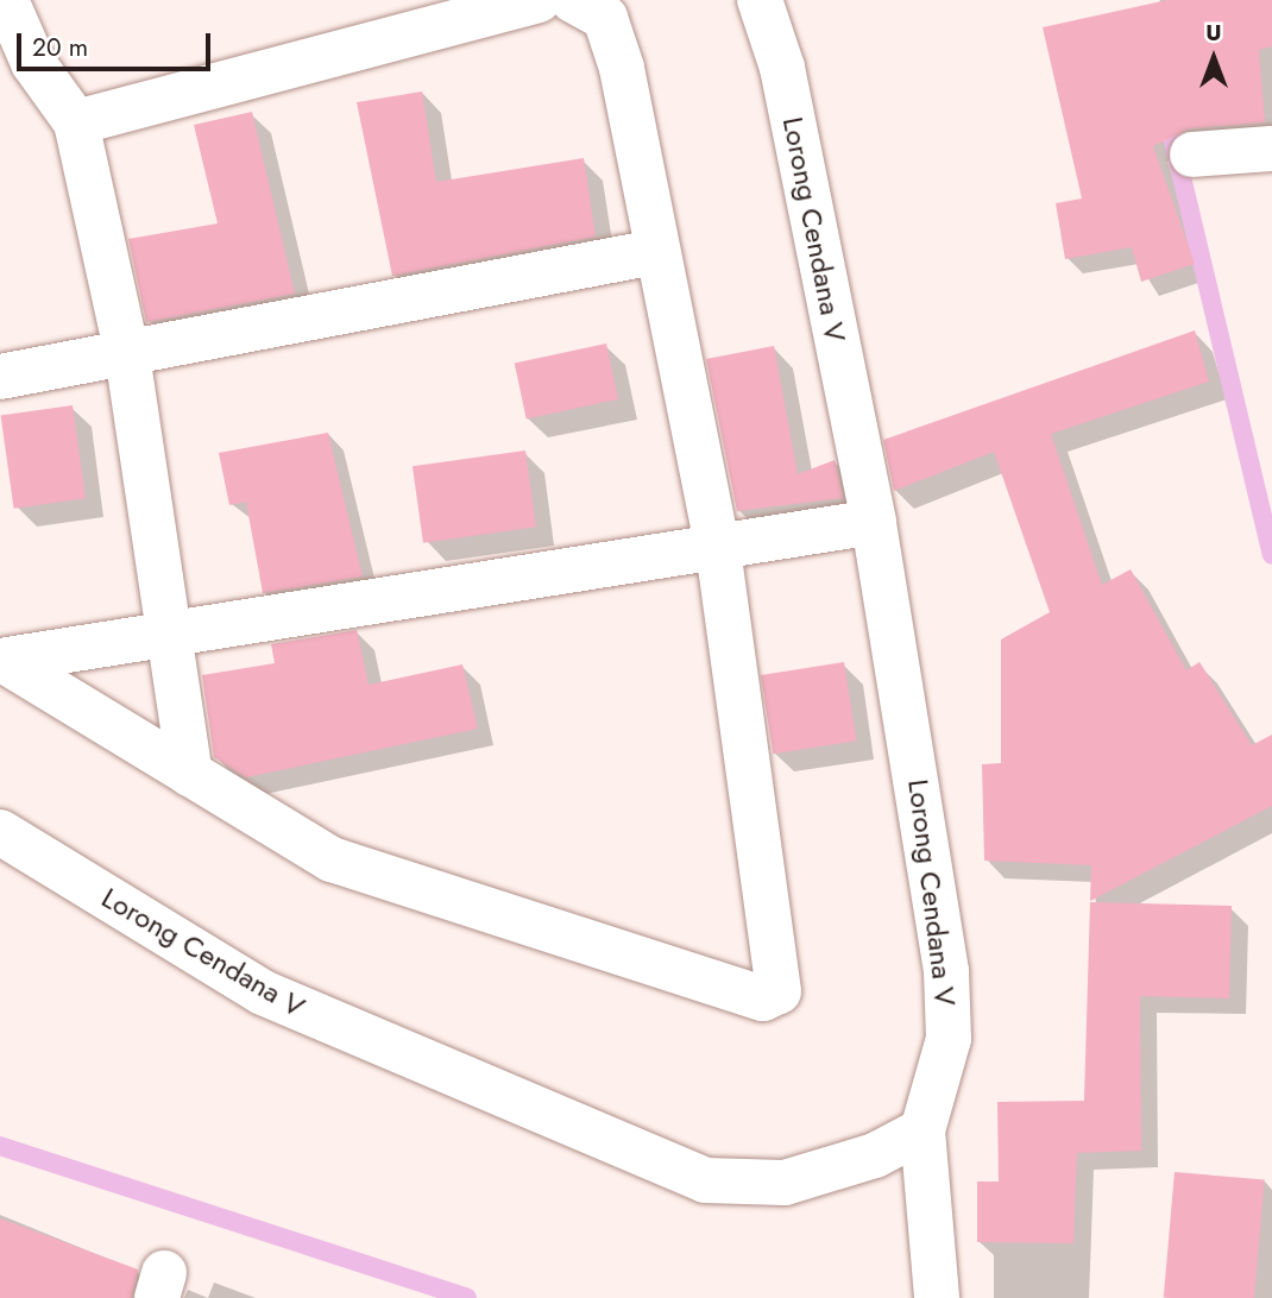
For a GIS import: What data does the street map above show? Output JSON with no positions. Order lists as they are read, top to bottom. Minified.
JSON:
{"streets":{"street":["Lorong Cendana V"]},"scale_bar":"20 m","north":"top"}
